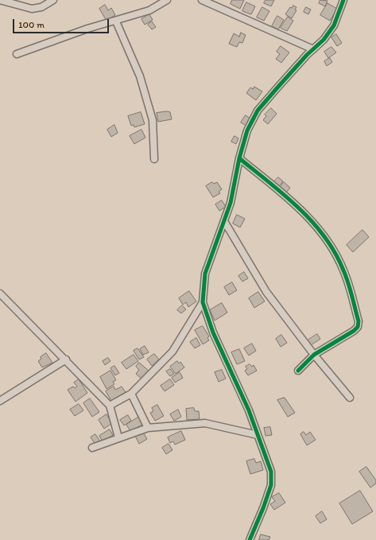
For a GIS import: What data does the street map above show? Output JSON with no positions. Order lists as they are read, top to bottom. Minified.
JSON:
{"scale_bar":"100 m"}
